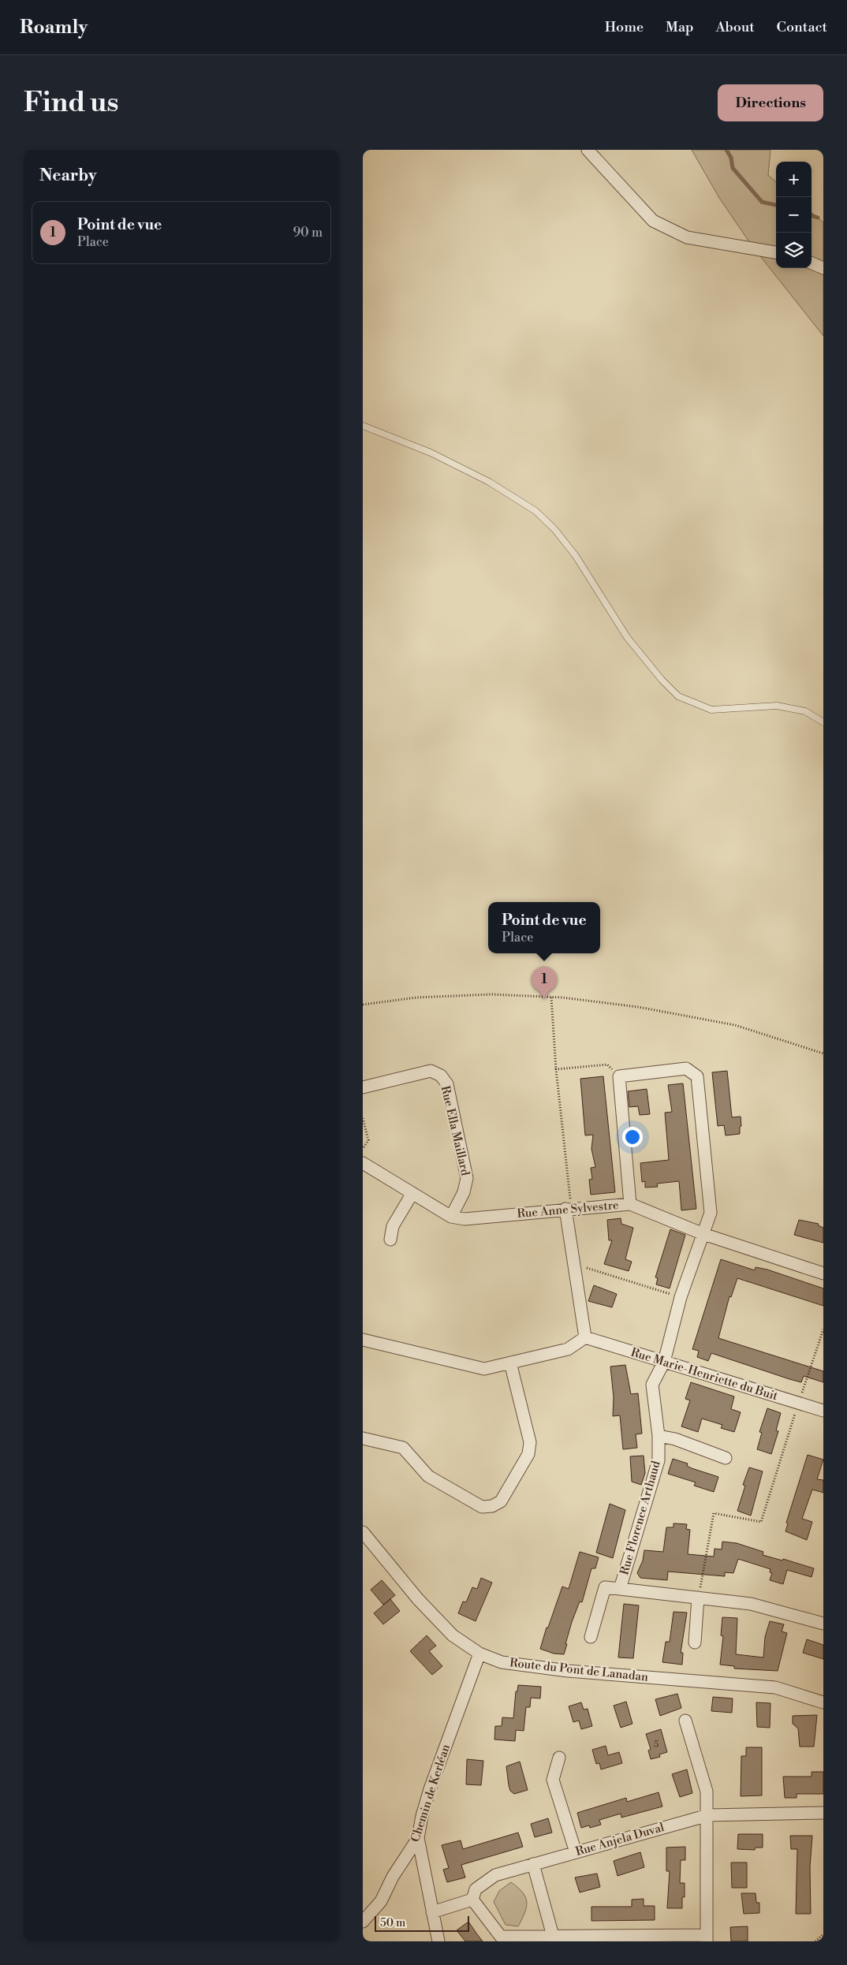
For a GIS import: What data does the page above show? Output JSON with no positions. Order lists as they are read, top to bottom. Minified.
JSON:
{"streets":{"street":["Rue Ella Maillard","Rue Anne Sylvestre","Rue Marie-Henriette du Buit","Rue Florence Arthaud","Route du Pont de Lanadan","Chemin de Kerléan","Rue Anjela Duval"]},"crossings":[["Rue Ella Maillard","Rue Anne Sylvestre"],["Rue Anne Sylvestre","Rue Florence Arthaud"],["Rue Marie-Henriette du Buit","Rue Florence Arthaud"],["Route du Pont de Lanadan","Chemin de Kerléan"]],"house_numbers":["5"],"scale_bar":"50 m","page":{"header":"Roamly","nav":["Home","Map","About","Contact"],"buttons":"Directions","title":"Find us","heading":"Nearby","map_buttons":["+","−"],"list":[{"mark":"1","name":"Point de vue","note":"Place","value":"90 m"}],"popup":["Point de vue","Place"],"pins":"1","scale":"50 m"}}
